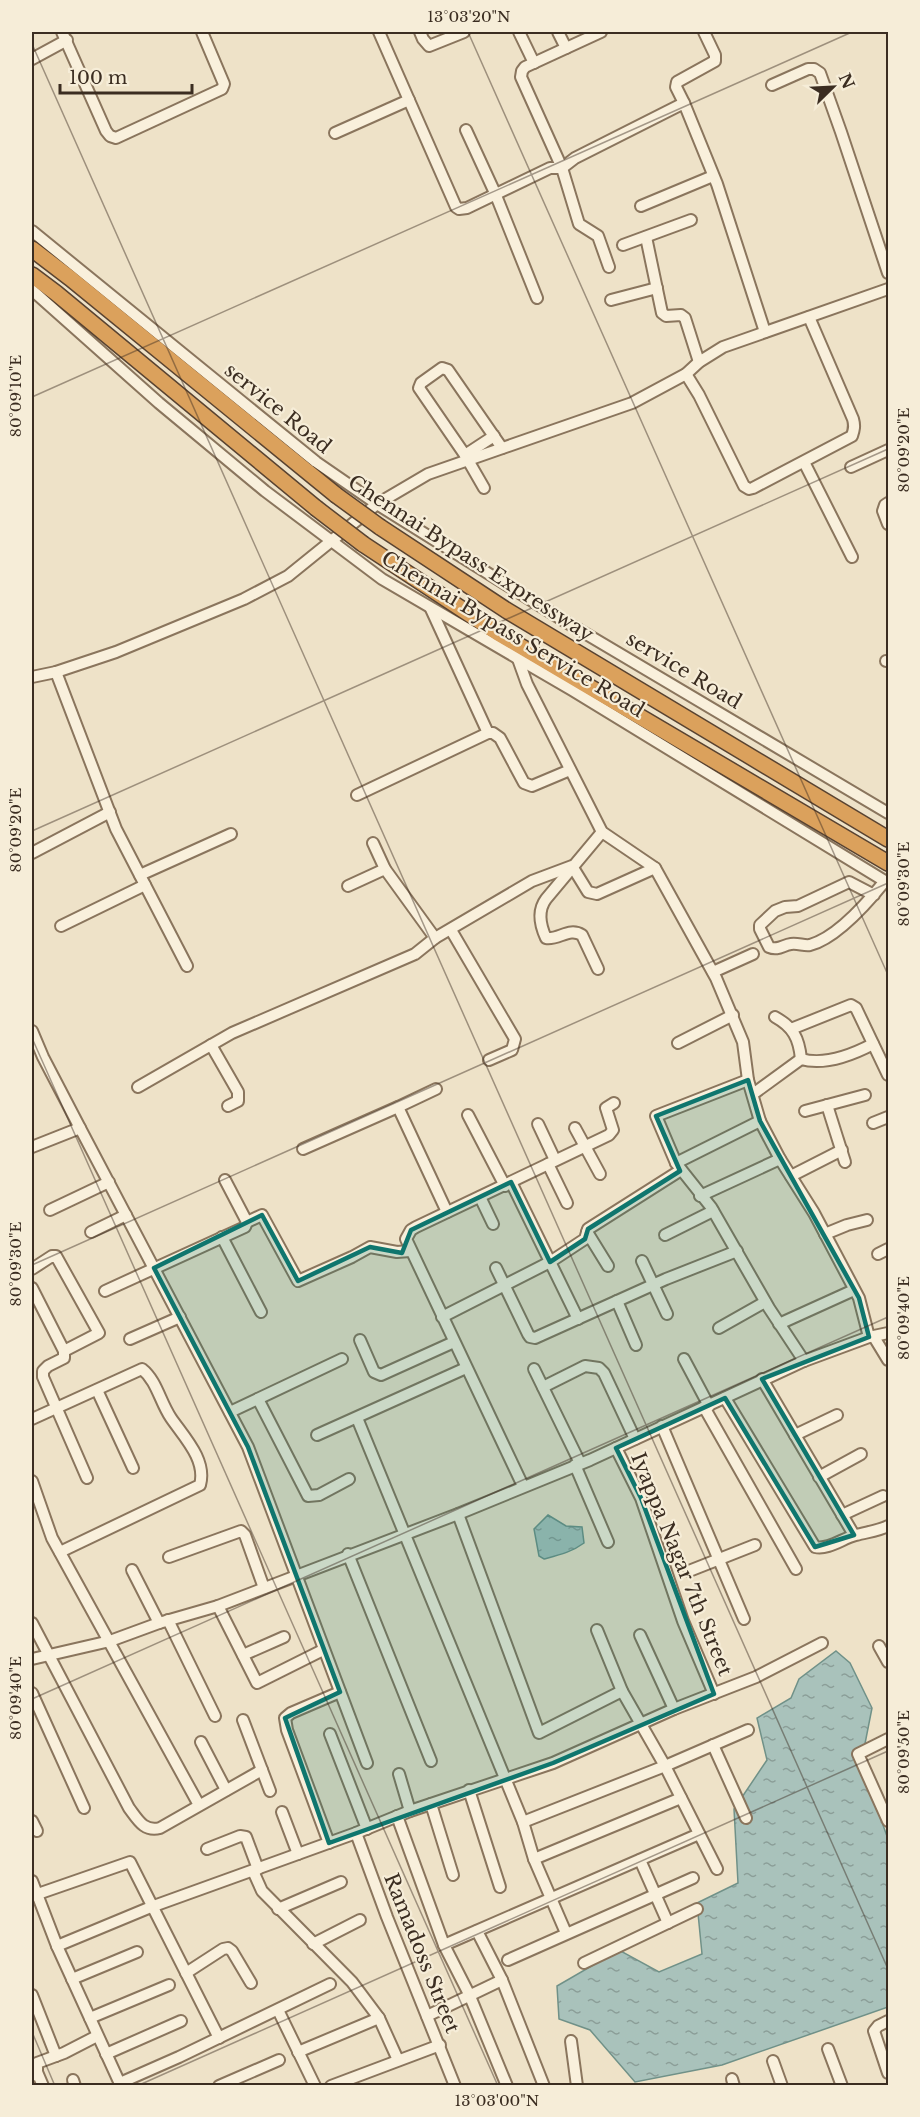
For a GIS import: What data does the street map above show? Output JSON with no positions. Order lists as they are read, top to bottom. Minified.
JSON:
{"streets":{"highway":["Chennai Bypass Expressway"],"street":["service Road","Chennai Bypass Service Road","Iyappa Nagar 7th Street","Ramadoss Street"]},"scale_bar":"100 m","north":"top right","coordinates":["13°03'20\"N","80°09'10\"E","80°09'20\"E","80°09'30\"E","80°09'40\"E","80°09'50\"E","13°03'00\"N"]}
